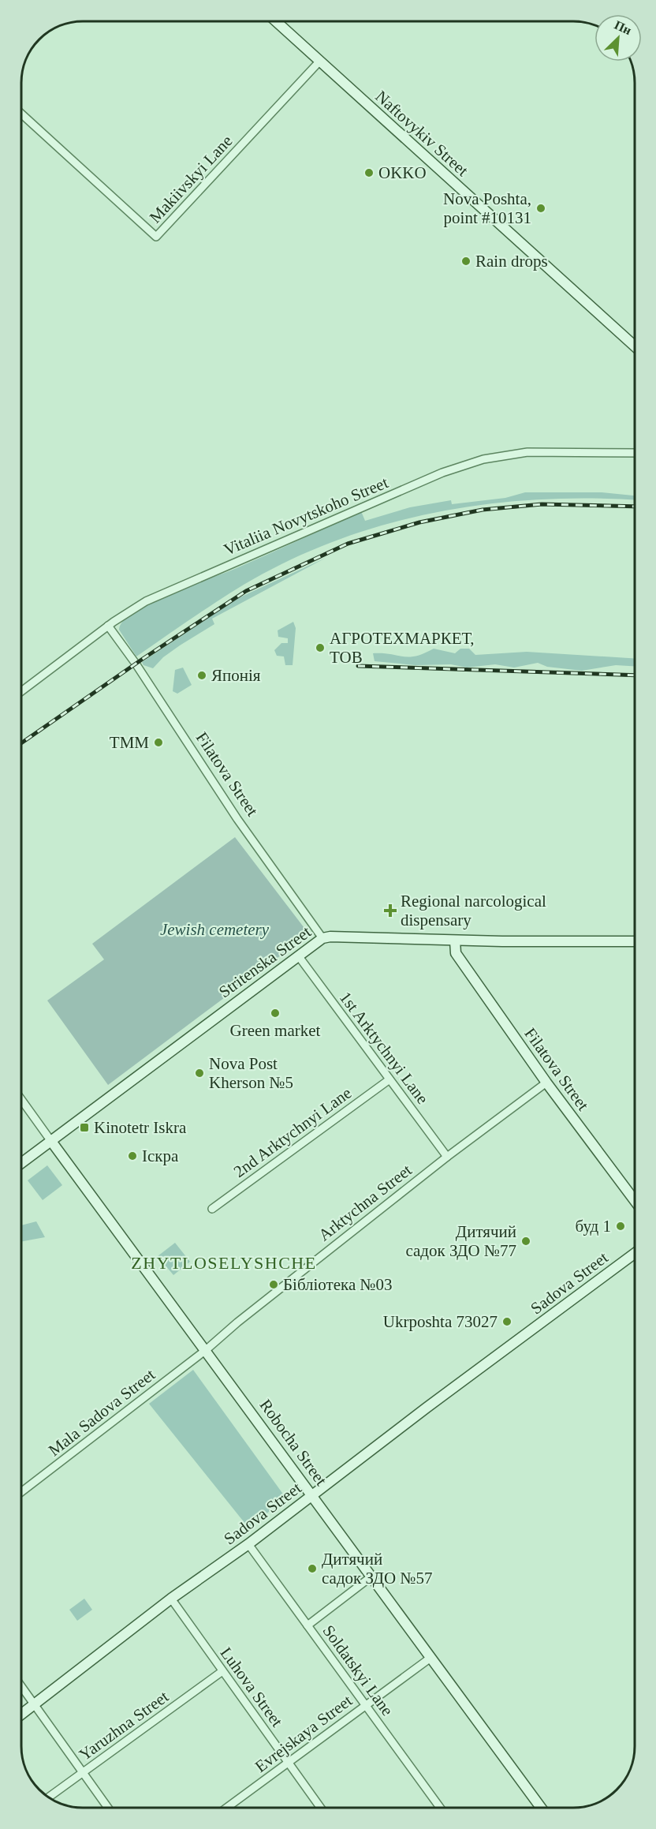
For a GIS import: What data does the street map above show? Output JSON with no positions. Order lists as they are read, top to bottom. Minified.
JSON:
{"streets":{"street":["Naftovykiv Street","Makiivskyi Lane","Vitaliia Novytskoho Street","Filatova Street","Stritenska Street","1st Arktychnyi Lane","2nd Arktychnyi Lane","Arktychna Street","Sadova Street","Mala Sadova Street","Robocha Street","Soldatskyi Lane","Luhova Street","Yaruzhna Street","Evrejskaya Street"]},"crossings":[["Naftovykiv Street","Makiivskyi Lane"],["Vitaliia Novytskoho Street","Filatova Street"],["Filatova Street","Stritenska Street"],["Filatova Street","Arktychna Street"],["Stritenska Street","1st Arktychnyi Lane"],["Stritenska Street","Robocha Street"],["1st Arktychnyi Lane","2nd Arktychnyi Lane"],["1st Arktychnyi Lane","Arktychna Street"],["Arktychna Street","Mala Sadova Street"],["Arktychna Street","Robocha Street"],["Sadova Street","Robocha Street"],["Sadova Street","Soldatskyi Lane"],["Sadova Street","Luhova Street"],["Mala Sadova Street","Robocha Street"],["Robocha Street","Evrejskaya Street"],["Soldatskyi Lane","Evrejskaya Street"],["Luhova Street","Yaruzhna Street"],["Luhova Street","Evrejskaya Street"]],"districts":["ZHYTLOSELYSHCHE"],"parks":["Jewish cemetery"],"places":{"other":["OKKO","Nova Poshta, point #10131","Rain drops","АГРОТЕХМАРКЕТ, ТОВ","Японія","TMM","Green market","Nova Post Kherson №5","Іскра","буд 1","Дитячий садок ЗДО №77","Бібліотека №03","Ukrposhta 73027","Дитячий садок ЗДО №57"],"health":["Regional narcological dispensary"],"transit":["Kinotetr Iskra"]},"north":"top right"}
